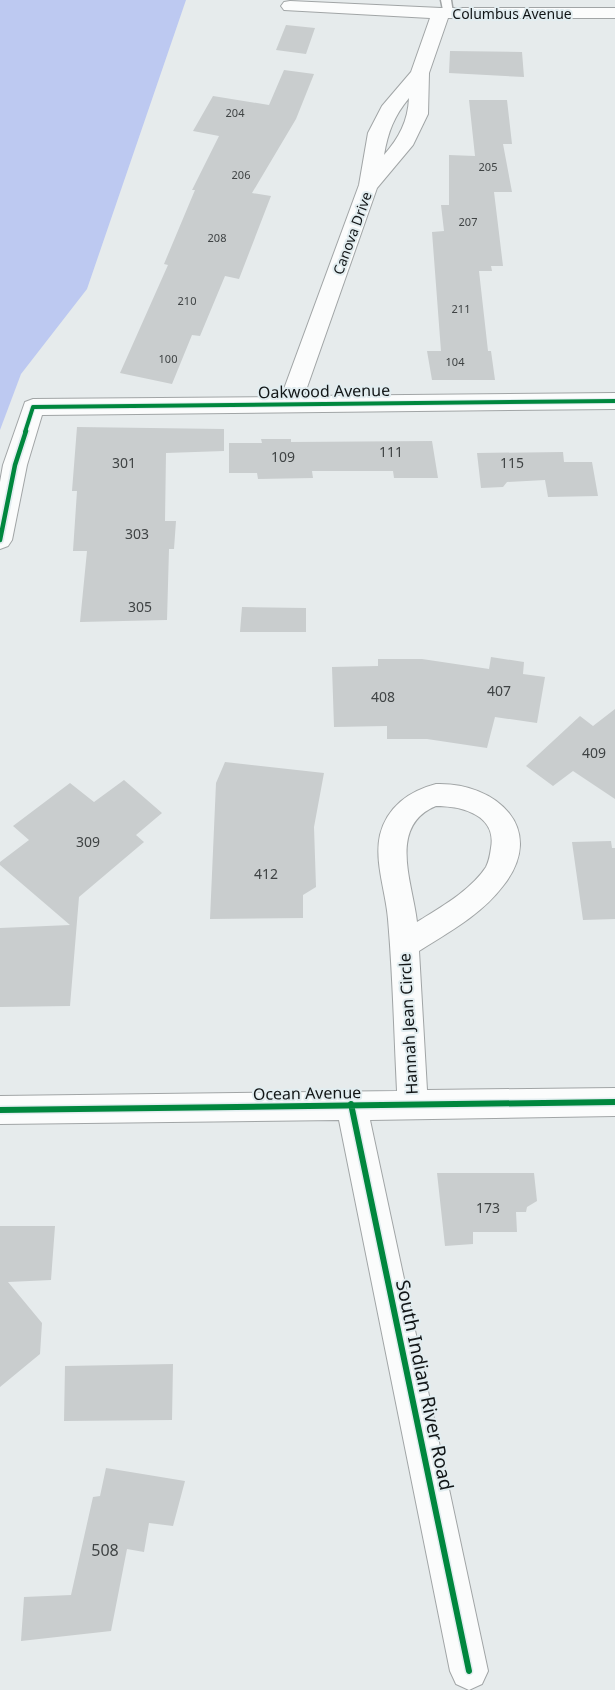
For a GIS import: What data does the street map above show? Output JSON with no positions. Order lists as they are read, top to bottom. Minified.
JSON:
{"streets":{"street":["Columbus Avenue","Canova Drive","Oakwood Avenue","Hannah Jean Circle","Ocean Avenue","South Indian River Road"]},"crossings":[["Columbus Avenue","Canova Drive"],["Canova Drive","Oakwood Avenue"],["Hannah Jean Circle","Ocean Avenue"],["Ocean Avenue","South Indian River Road"]],"house_numbers":["204","205","206","207","208","210","211","100","104","111","109","301","115","303","305","407","408","409","309","412","173","508"]}
